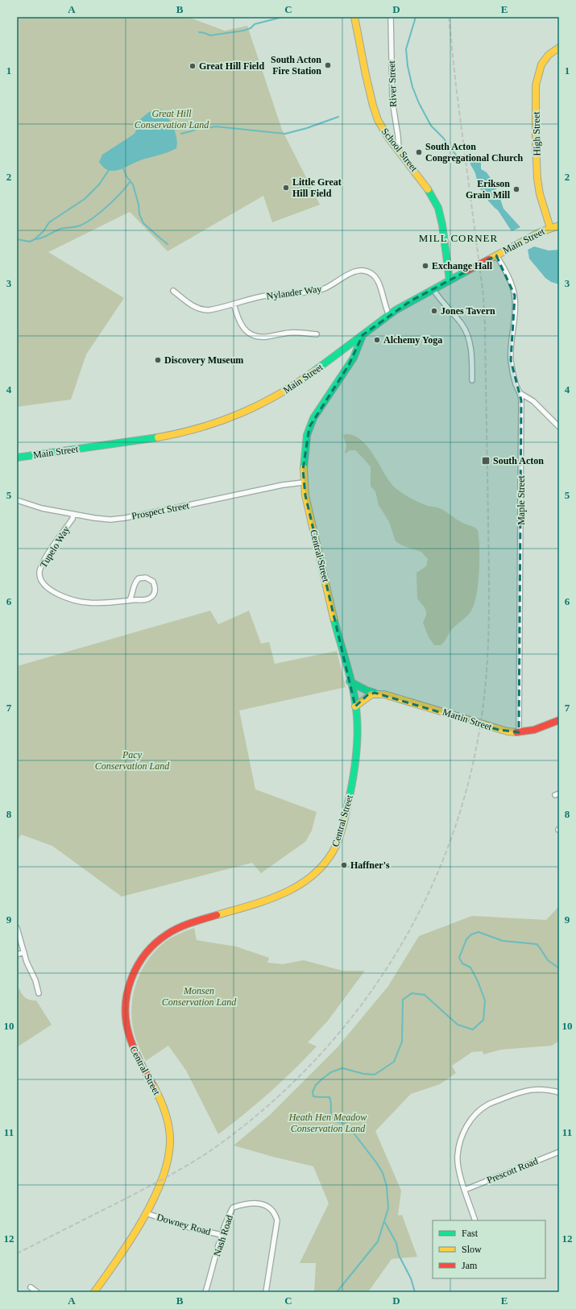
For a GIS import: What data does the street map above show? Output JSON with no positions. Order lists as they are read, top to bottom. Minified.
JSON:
{"streets":{"street":["River Street","High Street","School Street","Main Street","Nylander Way","Maple Street","Prospect Street","Tupelo Way","Central Street","Martin Street","Prescott Road","Downey Road","Nash Road"]},"crossings":[["River Street","School Street"],["High Street","Main Street"],["School Street","Main Street"],["Main Street","Nylander Way"],["Main Street","Maple Street"],["Main Street","Central Street"],["Maple Street","Martin Street"],["Prospect Street","Tupelo Way"],["Prospect Street","Central Street"],["Central Street","Martin Street"],["Central Street","Downey Road"],["Downey Road","Nash Road"]],"districts":["MILL CORNER"],"parks":["Great Hill Conservation Land","Pacy Conservation Land","Monsen Conservation Land","Heath Hen Meadow Conservation Land"],"places":{"other":["South Acton Fire Station","Great Hill Field","South Acton Congregational Church","Little Great Hill Field","Erikson Grain Mill","Exchange Hall","Jones Tavern","Alchemy Yoga","Discovery Museum","Haffner's"],"transit":["South Acton"]},"legend":["Fast","Slow","Jam"],"grid":{"columns":["A","B","C","D","E"],"rows":["1","2","3","4","5","6","7","8","9","10","11","12"]}}
